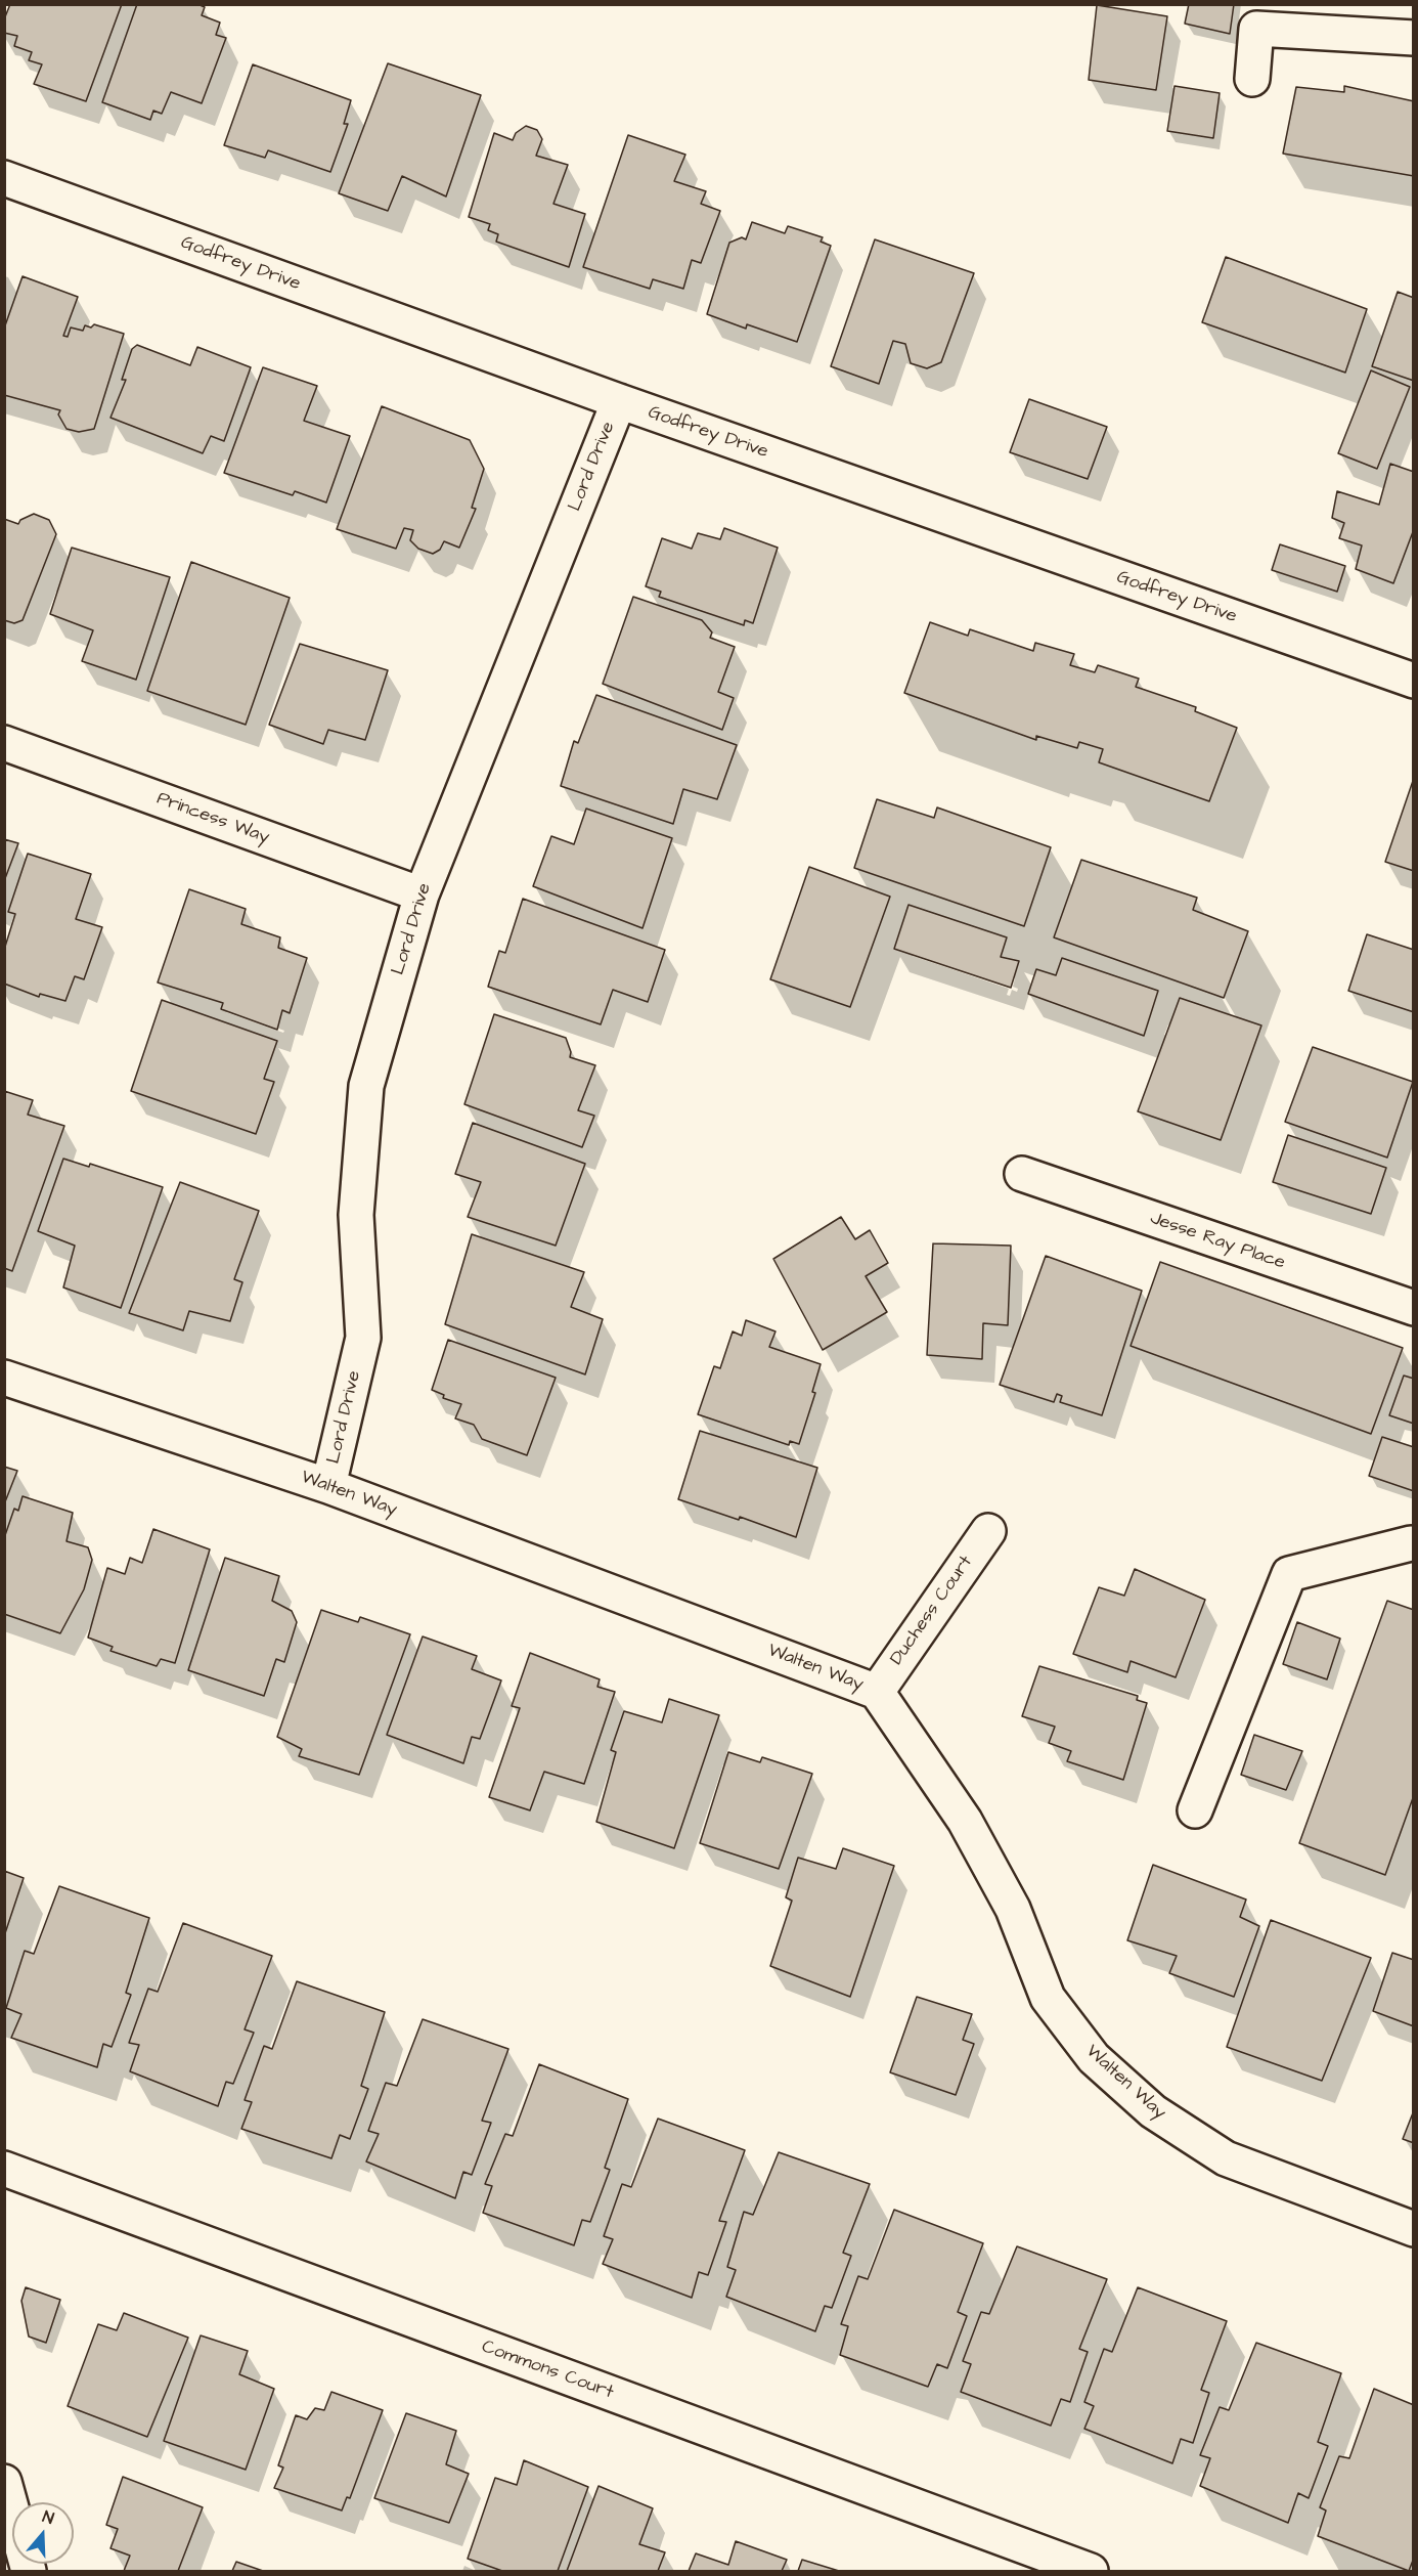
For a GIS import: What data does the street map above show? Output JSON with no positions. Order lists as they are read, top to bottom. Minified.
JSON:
{"streets":{"street":["Godfrey Drive","Lord Drive","Princess Way","Jesse Ray Place","Walten Way","Duchess Court","Commons Court"]},"crossings":[["Godfrey Drive","Lord Drive"],["Lord Drive","Princess Way"],["Lord Drive","Walten Way"],["Walten Way","Duchess Court"]],"north":"top"}
